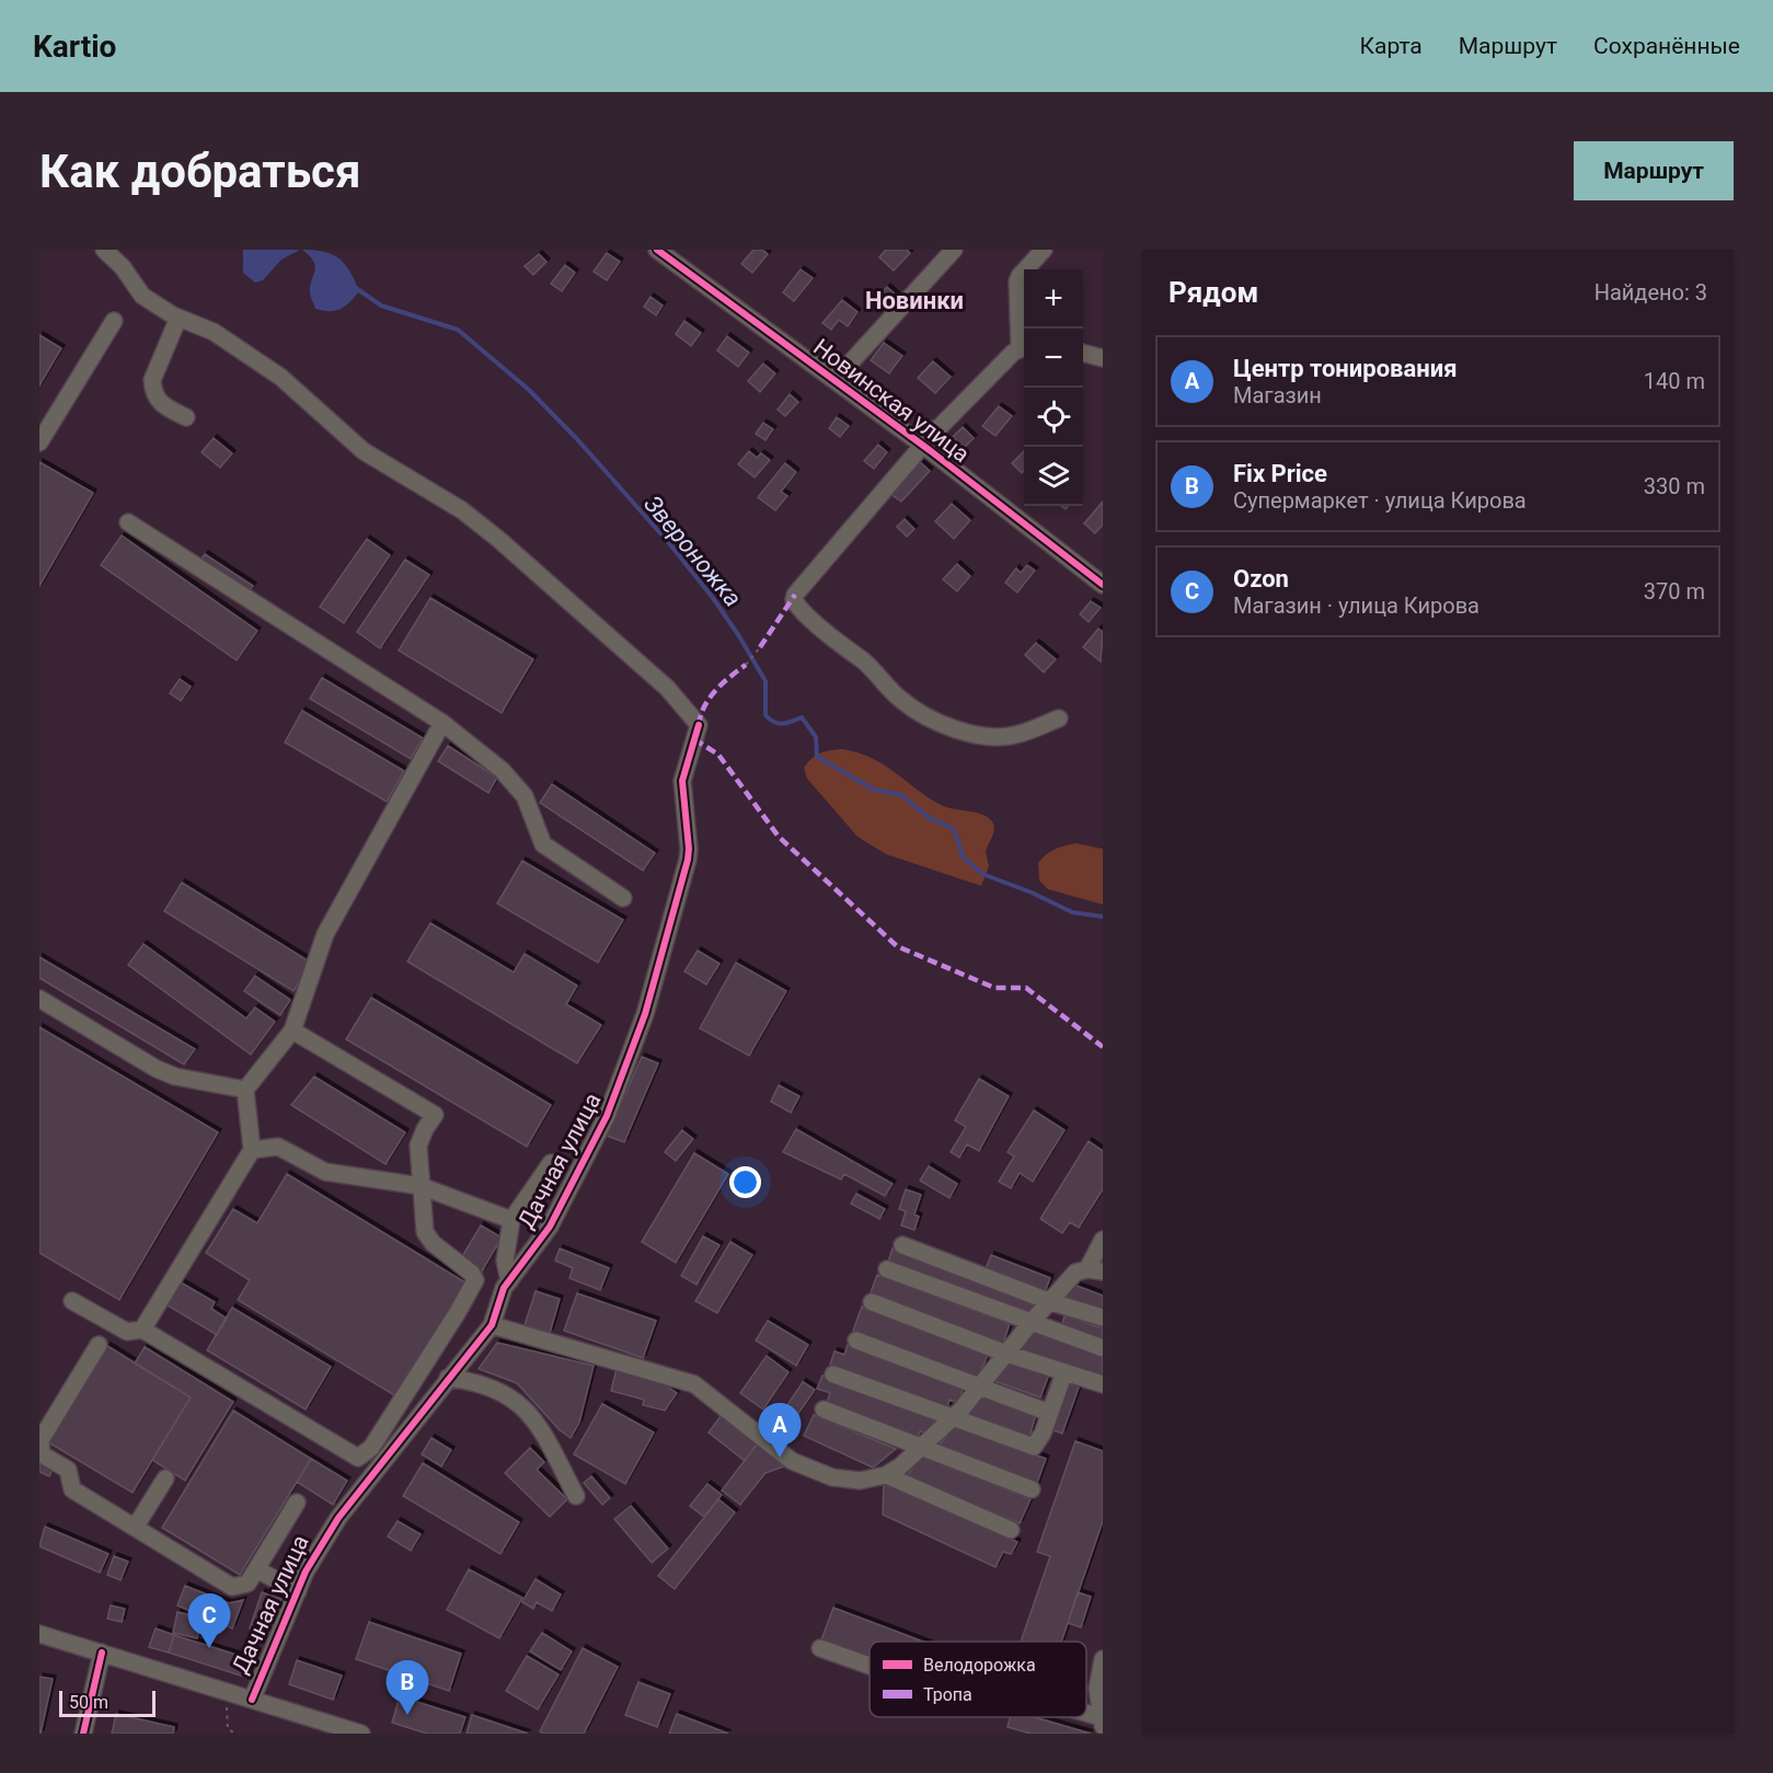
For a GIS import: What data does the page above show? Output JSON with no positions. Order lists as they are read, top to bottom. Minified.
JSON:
{"streets":{"street":["Новинская улица","Дачная улица"]},"districts":["Новинки"],"water":["Звероножка"],"legend":["Велодорожка","Тропа"],"scale_bar":"50 m","page":{"header":"Kartio","nav":["Карта","Маршрут","Сохранённые"],"buttons":"Маршрут","title":"Как добраться","heading":["Рядом","Найдено: 3"],"map_buttons":["+","−"],"list":[{"mark":"A","name":"Центр тонирования","note":"Магазин","value":"140 m"},{"mark":"B","name":"Fix Price","note":"Супермаркет · улица Кирова","value":"330 m"},{"mark":"C","name":"Ozon","note":"Магазин · улица Кирова","value":"370 m"}],"pins":["A","C","B"],"scale":"50 m"}}
